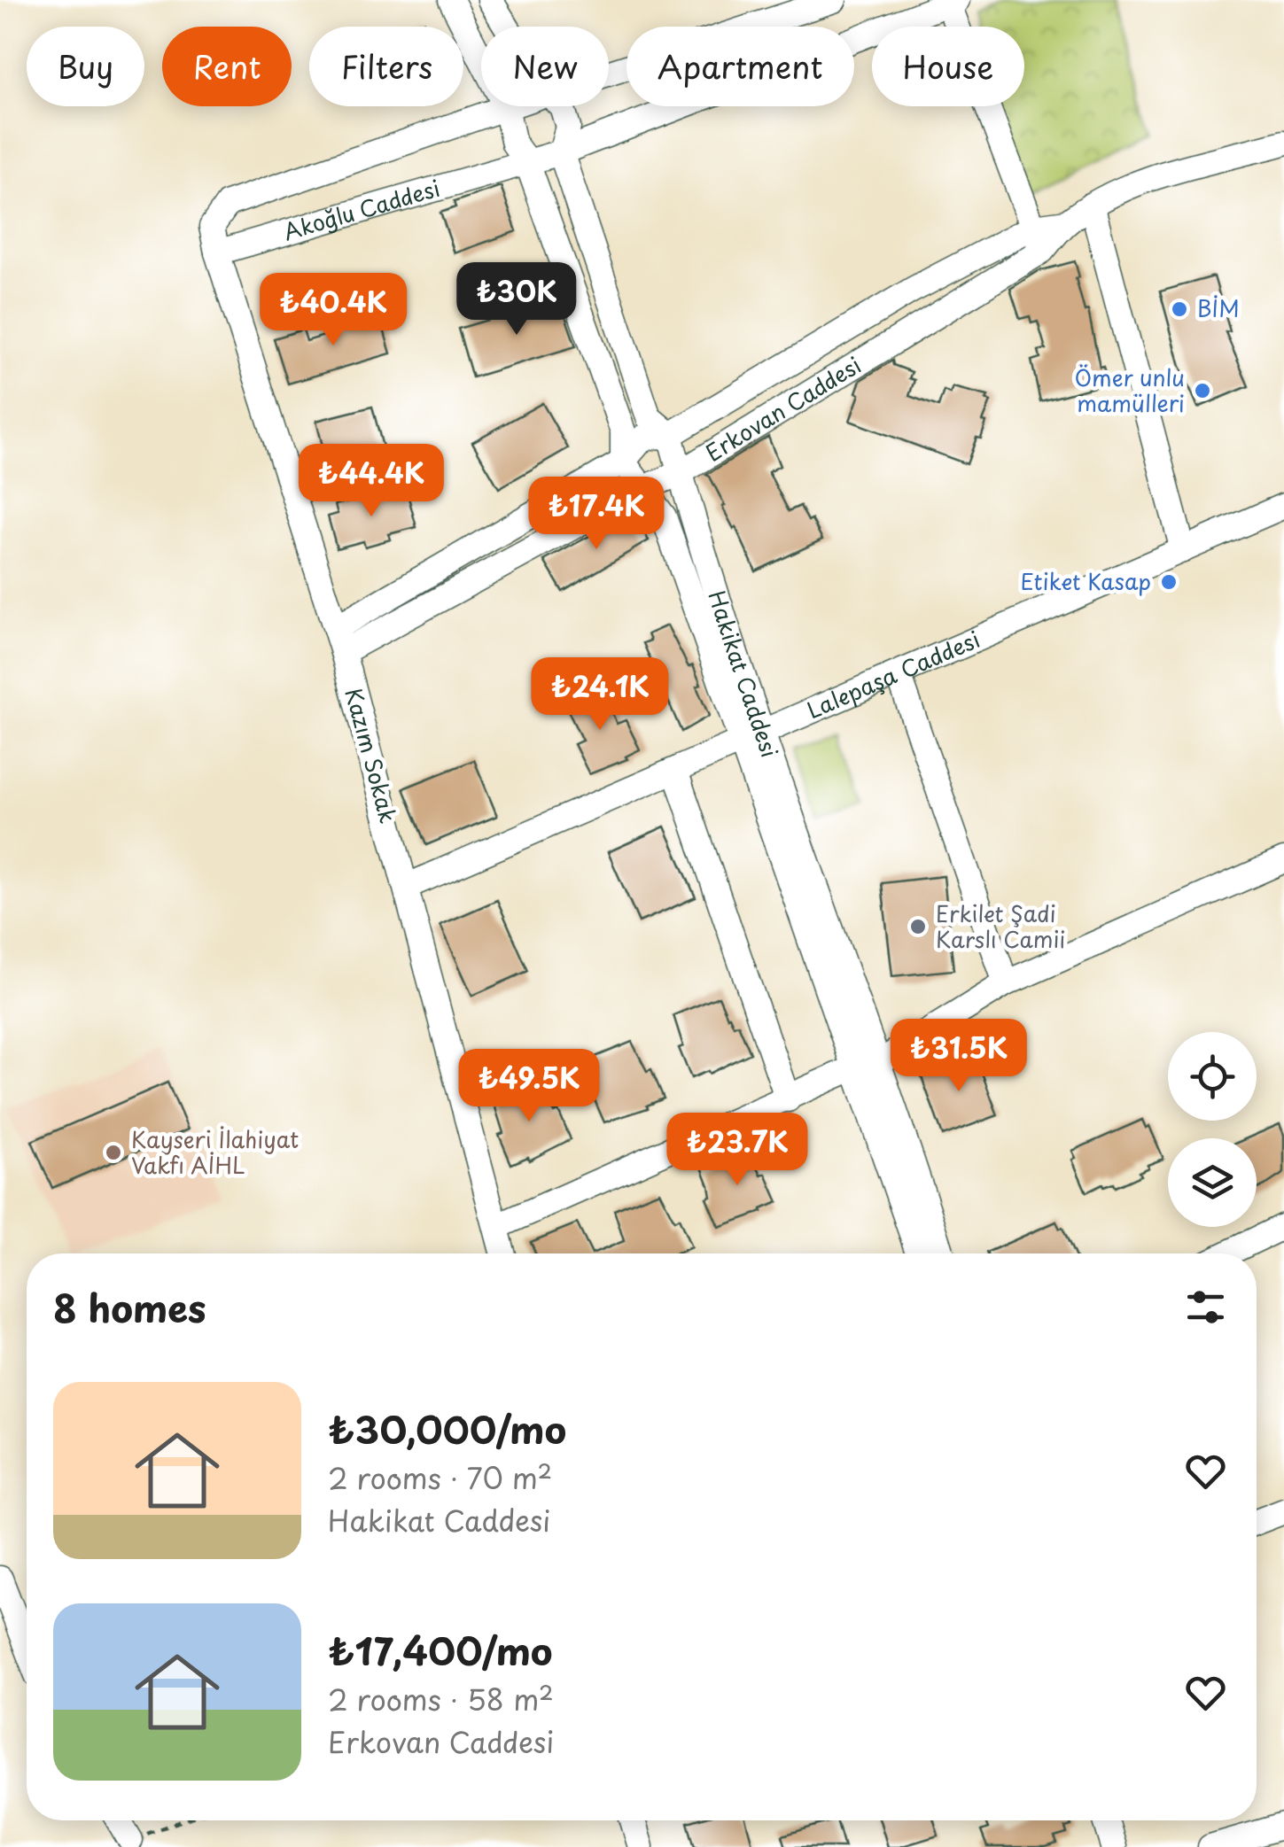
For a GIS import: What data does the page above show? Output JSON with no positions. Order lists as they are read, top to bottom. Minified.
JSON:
{"streets":{"street":["Akoğlu Caddesi","Erkovan Caddesi","Hakikat Caddesi","Lalepaşa Caddesi","Kazım Sokak"]},"crossings":[["Akoğlu Caddesi","Hakikat Caddesi"],["Akoğlu Caddesi","Kazım Sokak"],["Erkovan Caddesi","Hakikat Caddesi"],["Erkovan Caddesi","Kazım Sokak"],["Hakikat Caddesi","Lalepaşa Caddesi"],["Lalepaşa Caddesi","Kazım Sokak"]],"places":["BİM","Ömer unlu mamülleri","Etiket Kasap","Erkilet Şadi Karslı Camii","Kayseri İlahiyat Vakfı AİHL"],"page":{"chip":["Buy","Rent","Filters","New","Apartment","House"],"price":["₺30K","₺40.4K","₺44.4K","₺17.4K","₺24.1K","₺31.5K","₺49.5K","₺23.7K"],"heading":"8 homes","list":[{"name":"₺30,000/mo","note":"2 rooms · 70 m² · Hakikat Caddesi"},{"name":"₺17,400/mo","note":"2 rooms · 58 m² · Erkovan Caddesi"}]}}
